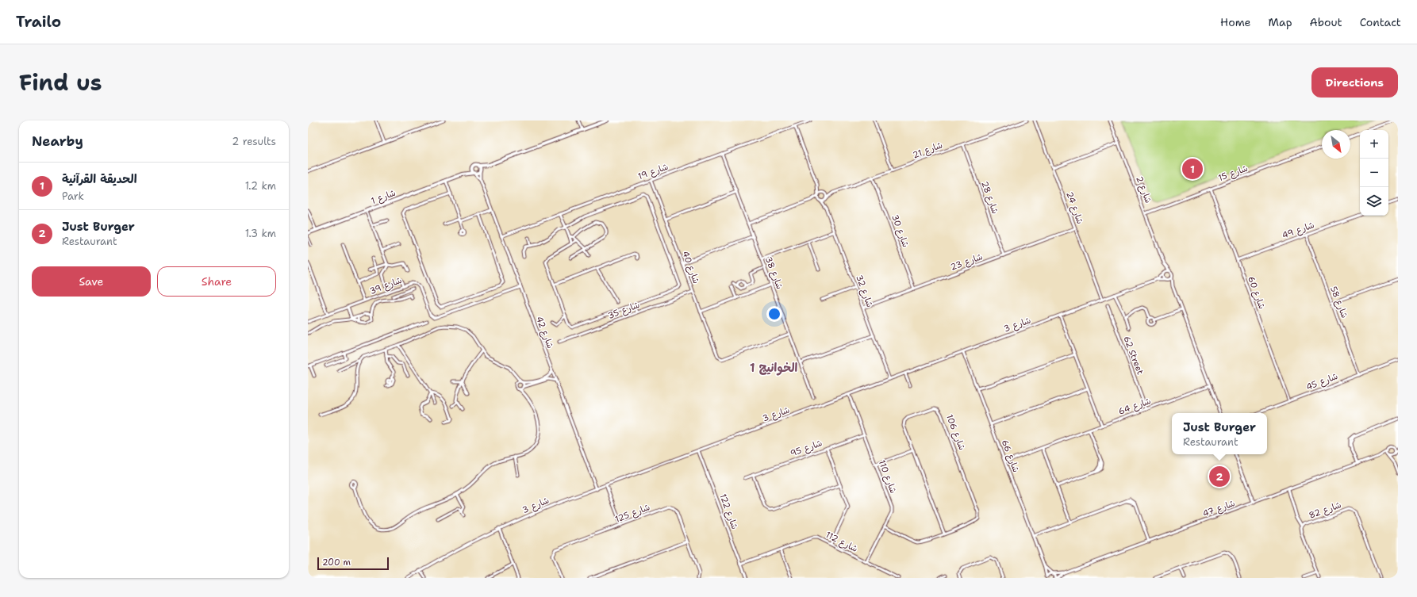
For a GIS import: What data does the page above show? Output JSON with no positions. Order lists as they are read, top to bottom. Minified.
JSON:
{"streets":{"street":["شارع 21","شارع 19","شارع 15","شارع 2","شارع 1","شارع 28","شارع 24","شارع 49","شارع 30","شارع 23","شارع 40","شارع 38","شارع 39","شارع 32","شارع 60","شارع 58","شارع 35","شارع 3","شارع 42","62 Street","شارع 45","شارع 64","شارع 106","شارع 95","شارع 66","شارع 110","شارع 47","شارع 82","شارع 122","شارع 125","شارع 112"]},"crossings":[["شارع 21","شارع 28"],["شارع 21","شارع 30"],["شارع 21","شارع 32"],["شارع 19","شارع 40"],["شارع 19","شارع 38"],["شارع 19","شارع 42"],["شارع 15","شارع 2"],["شارع 15","شارع 60"],["شارع 2","شارع 3"],["شارع 1","شارع 42"],["شارع 28","شارع 23"],["شارع 24","شارع 23"],["شارع 24","شارع 3"],["شارع 49","شارع 60"],["شارع 49","شارع 58"],["شارع 30","شارع 23"],["شارع 23","شارع 32"],["شارع 40","شارع 38"],["شارع 40","شارع 35"],["شارع 39","شارع 42"],["شارع 32","شارع 3"],["شارع 60","شارع 45"],["شارع 58","شارع 45"],["شارع 3","شارع 42"],["شارع 3","شارع 66"],["شارع 3","شارع 110"],["شارع 3","شارع 122"],["62 Street","شارع 64"],["شارع 64","شارع 66"],["شارع 95","شارع 110"],["شارع 66","شارع 47"],["شارع 110","شارع 112"],["شارع 122","شارع 112"]],"districts":["الخوانيج 1"],"scale_bar":"200 m","north":"bottom right","page":{"header":"Trailo","nav":["Home","Map","About","Contact"],"title":"Find us","buttons":["Directions",["Save","Share"]],"heading":["Nearby","2 results"],"map_buttons":["+","−"],"pins":["1","2"],"list":[{"mark":"1","name":"الحديقة القرآنية","note":"Park","value":"1.2 km"},{"mark":"2","name":"Just Burger","note":"Restaurant","value":"1.3 km"}],"popup":["Just Burger","Restaurant"],"scale":"200 m"}}
